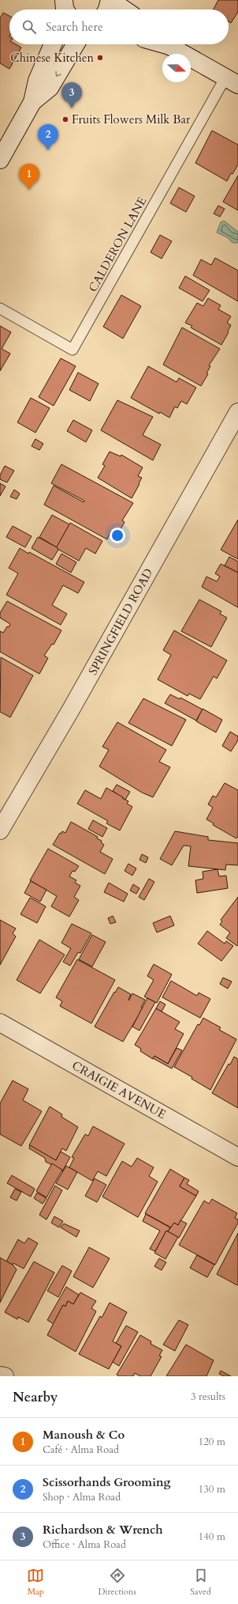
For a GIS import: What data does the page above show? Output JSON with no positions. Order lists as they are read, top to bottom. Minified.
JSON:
{"streets":{"street":["SPRINGFIELD ROAD","CRAIGIE AVENUE"],"lane":["CALDERON LANE"]},"places":["Chinese Kitchen","Fruits Flowers Milk Bar"],"north":"right","page":{"search":"Search here","pins":["3","2","1"],"heading":["Nearby","3 results"],"list":[{"mark":"1","name":"Manoush & Co","note":"Café · Alma Road","value":"120 m"},{"mark":"2","name":"Scissorhands Grooming","note":"Shop · Alma Road","value":"130 m"},{"mark":"3","name":"Richardson & Wrench","note":"Office · Alma Road","value":"140 m"}],"nav":["Map","Directions","Saved"]}}
